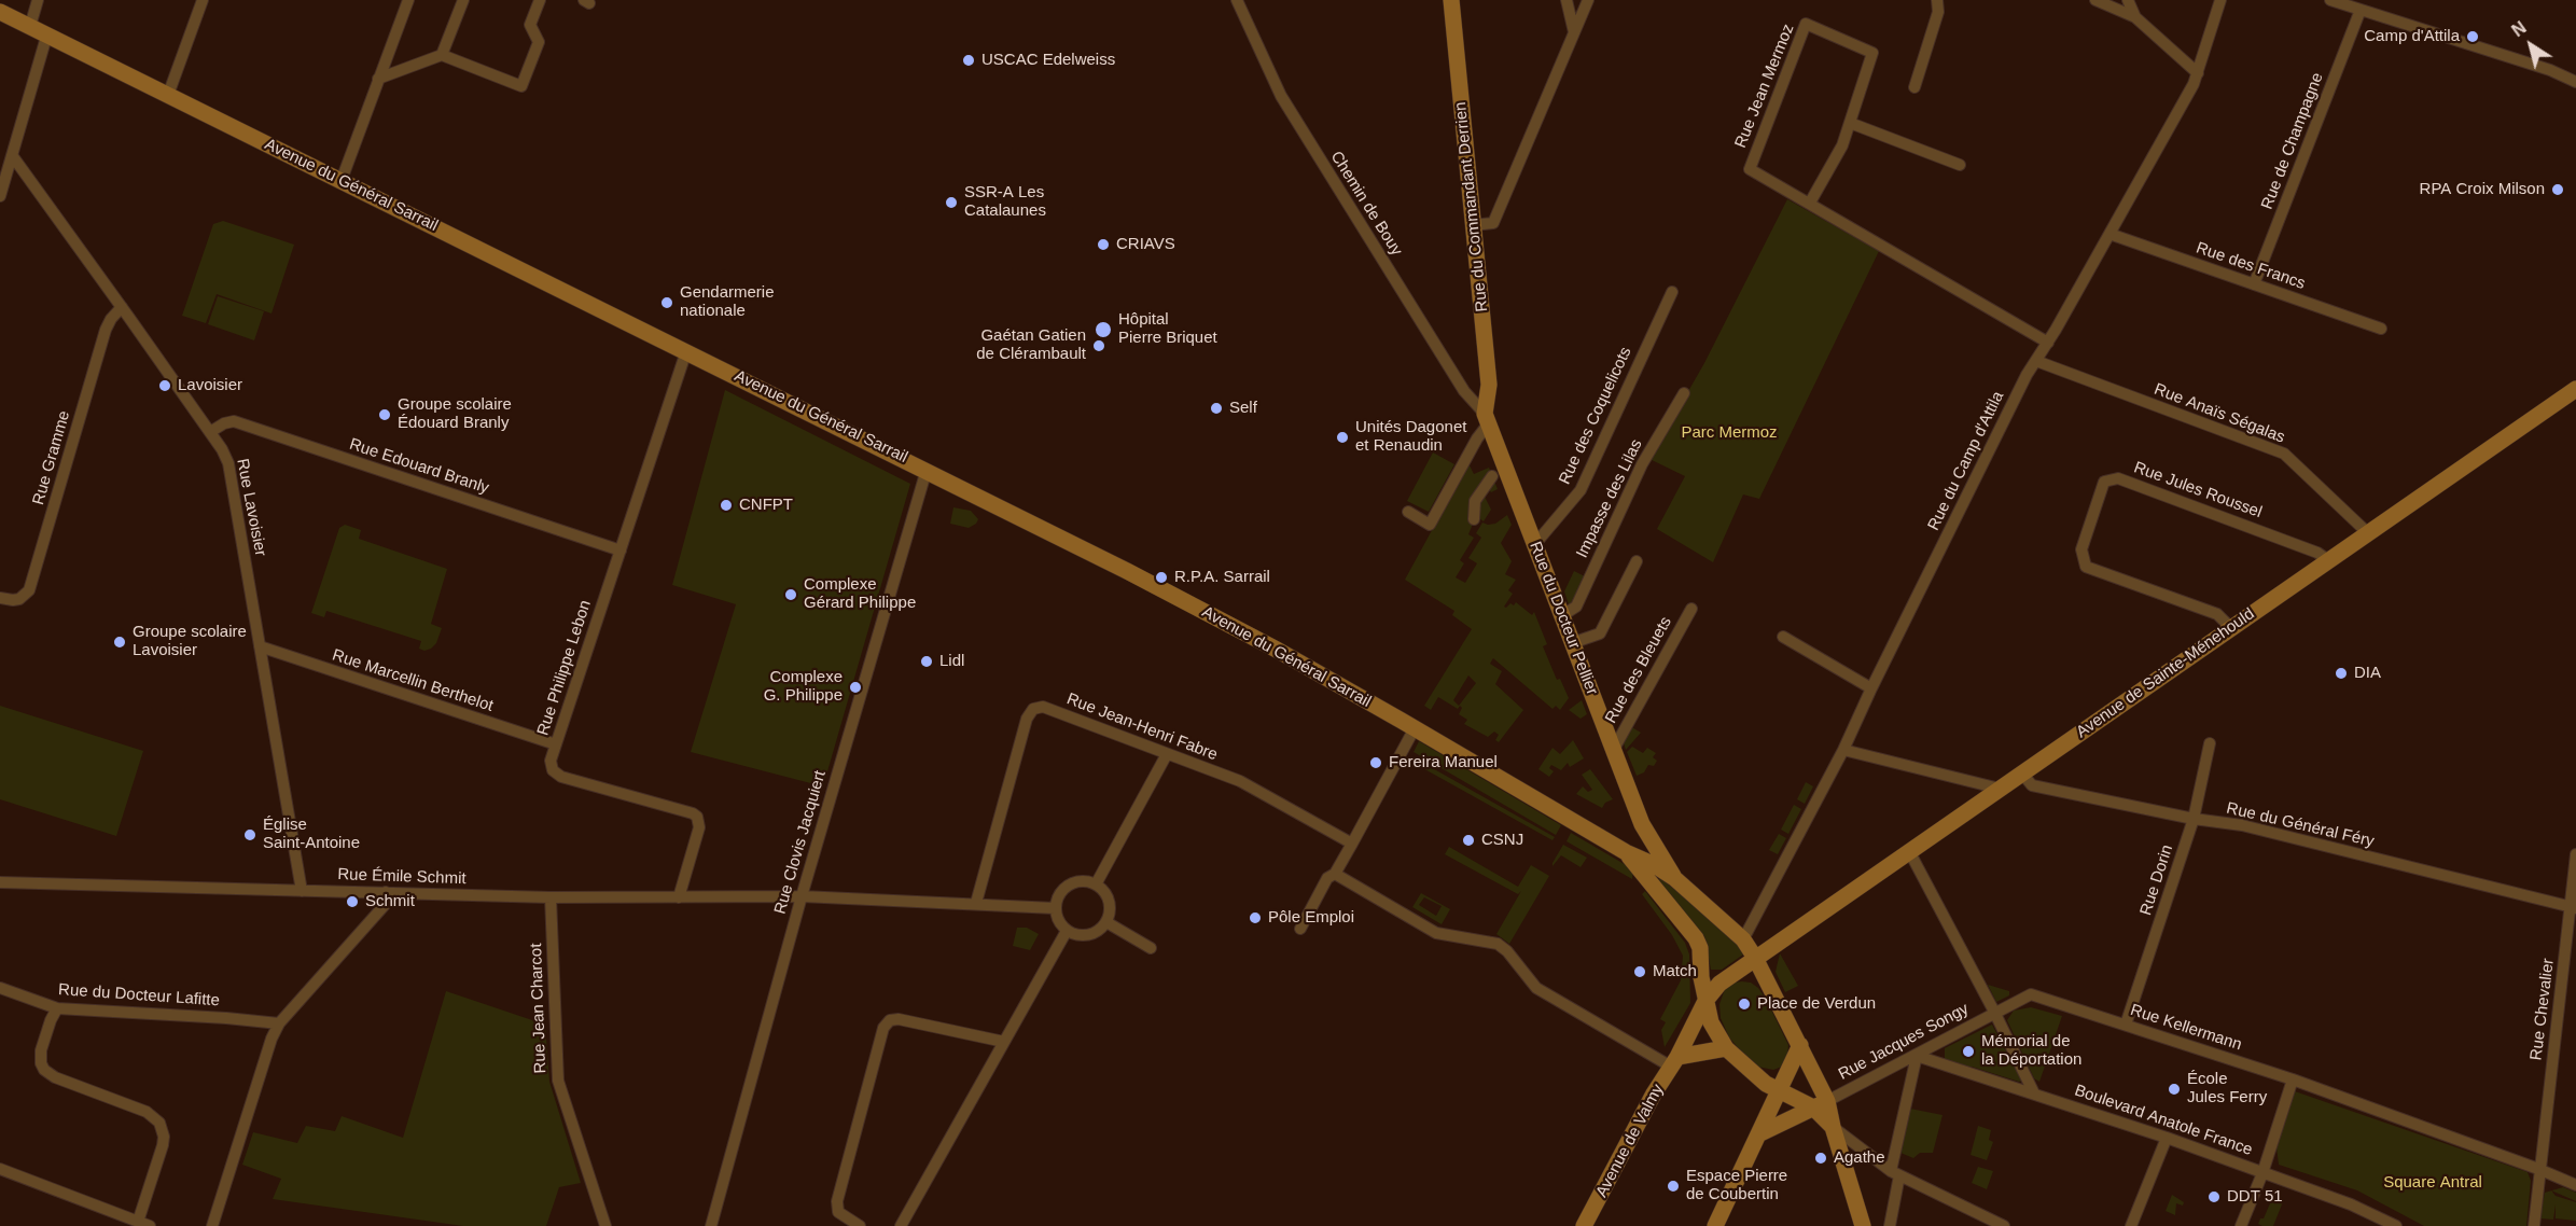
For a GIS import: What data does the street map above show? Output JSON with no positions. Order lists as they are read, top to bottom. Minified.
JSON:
{"streets":{"main road":["Avenue du Général Sarrail","Rue du Commandant Derrien","Rue du Docteur Pellier","Avenue de Sainte-Ménehould","Avenue de Valmy"],"street":["Rue Jean Mermoz","Rue de Champagne","Chemin de Bouy","Rue des Francs","Rue Anaïs Ségalas","Rue des Coquelicots","Rue Gramme","Rue du Camp d'Attila","Rue Edouard Branly","Rue Jules Roussel","Impasse des Lilas","Rue Lavoisier","Rue Philippe Lebon","Rue des Bleuets","Rue Marcellin Berthelot","Rue Jean-Henri Fabre","Rue du Général Féry","Rue Clovis Jacquiert","Rue Émile Schmit","Rue Dorin","Rue du Docteur Lafitte","Rue Jean Charcot","Rue Chevalier","Rue Kellermann","Rue Jacques Songy","Boulevard Anatole France"]},"crossings":[["Rue Jean Mermoz","Rue du Camp d'Attila"],["Rue de Champagne","Rue des Francs"],["Avenue du Général Sarrail","Rue du Docteur Pellier"],["Avenue du Général Sarrail","Rue Philippe Lebon"],["Avenue du Général Sarrail","Rue Clovis Jacquiert"],["Chemin de Bouy","Rue du Commandant Derrien"],["Chemin de Bouy","Rue du Docteur Pellier"],["Rue du Commandant Derrien","Rue du Docteur Pellier"],["Rue des Francs","Rue du Camp d'Attila"],["Rue Anaïs Ségalas","Rue du Camp d'Attila"],["Rue Anaïs Ségalas","Avenue de Sainte-Ménehould"],["Rue des Coquelicots","Rue du Docteur Pellier"],["Rue Gramme","Rue Lavoisier"],["Rue Edouard Branly","Rue Lavoisier"],["Rue Edouard Branly","Rue Philippe Lebon"],["Rue Jules Roussel","Avenue de Sainte-Ménehould"],["Impasse des Lilas","Rue du Docteur Pellier"],["Rue Lavoisier","Rue Marcellin Berthelot"],["Rue Lavoisier","Rue Émile Schmit"],["Rue du Docteur Pellier","Rue des Bleuets"],["Rue Philippe Lebon","Rue Marcellin Berthelot"],["Rue Philippe Lebon","Rue Émile Schmit"],["Avenue de Sainte-Ménehould","Rue du Général Féry"],["Rue du Général Féry","Rue Dorin"],["Rue du Général Féry","Rue Chevalier"],["Rue Clovis Jacquiert","Rue Émile Schmit"],["Rue Émile Schmit","Rue Jean Charcot"],["Rue Dorin","Rue Kellermann"],["Rue Chevalier","Rue Kellermann"],["Rue Kellermann","Rue Jacques Songy"],["Rue Jacques Songy","Boulevard Anatole France"]],"parks":["Parc Mermoz","Square Antral"],"places":["Camp d'Attila","USCAC Edelweiss","RPA Croix Milson","SSR-A Les Catalaunes","CRIAVS","Gendarmerie nationale","Hôpital Pierre Briquet","Gaétan Gatien de Clérambault","Lavoisier","Self","Groupe scolaire Édouard Branly","Unités Dagonet et Renaudin","CNFPT","R.P.A. Sarrail","Complexe Gérard Philippe","Groupe scolaire Lavoisier","Lidl","DIA","Complexe G. Philippe","Fereira Manuel","Église Saint-Antoine","CSNJ","Schmit","Pôle Emploi","Match","Place de Verdun","Mémorial de la Déportation","École Jules Ferry","Agathe","Espace Pierre de Coubertin","DDT 51"],"north":"top left"}
